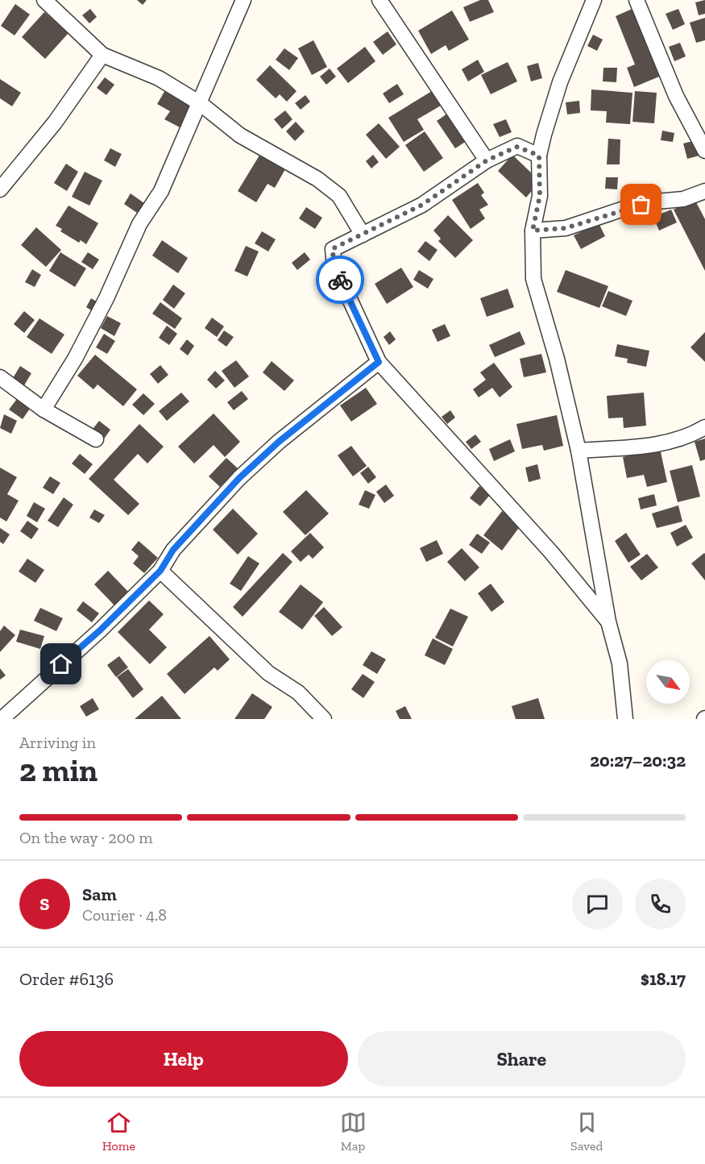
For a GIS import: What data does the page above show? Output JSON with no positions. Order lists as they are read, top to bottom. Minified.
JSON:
{"north":"bottom right","page":{"heading":["2 min","Arriving in","20:27–20:32"],"panel":["Sam","Courier · 4.8","Order #6136","$18.17"],"bar":"On the way · 200 m","round":"S","buttons":["Help","Share"],"tabs":["Home","Map","Saved"]}}
